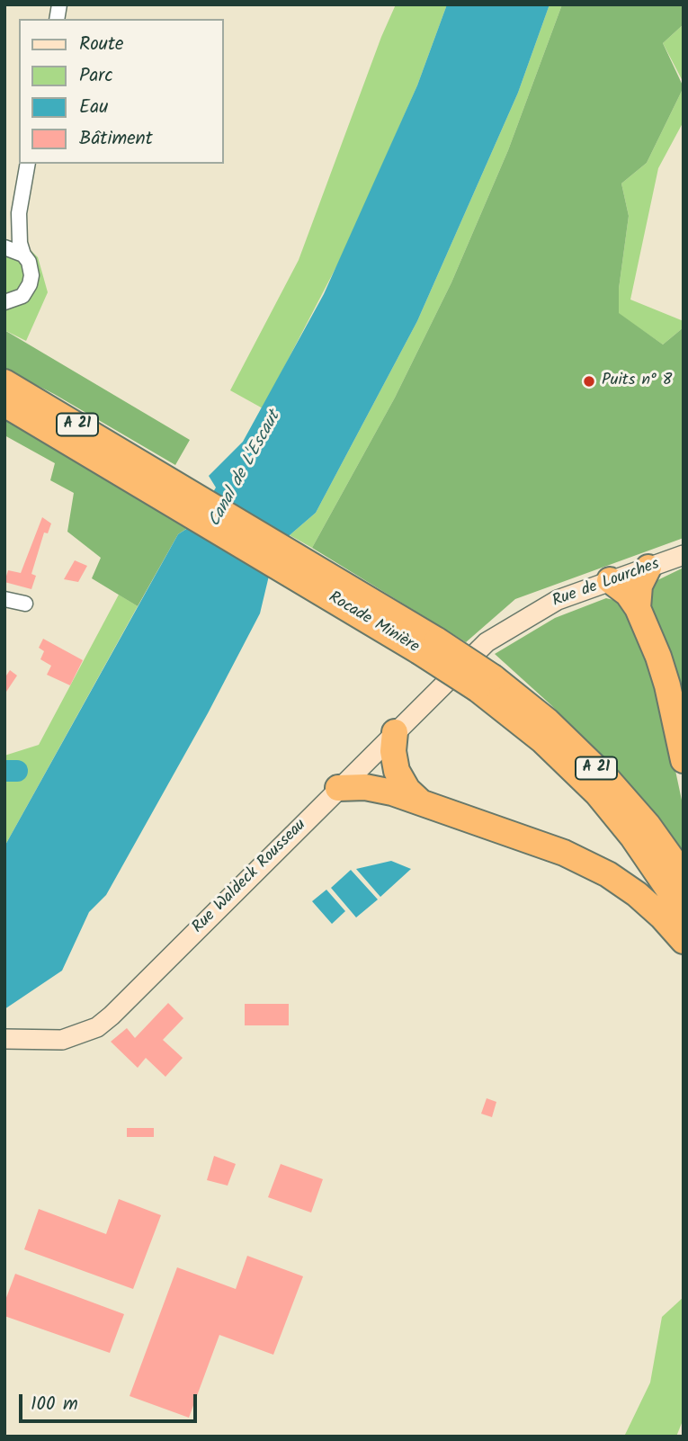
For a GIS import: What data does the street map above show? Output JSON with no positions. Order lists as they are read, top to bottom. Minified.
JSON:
{"streets":{"highway":["A 21","Rocade Minière"],"street":["Rue de Lourches","Rue Waldeck Rousseau"]},"crossings":[["Rue de Lourches","Rue Waldeck Rousseau"]],"water":["Canal de L'Escaut"],"places":["Puits n° 8"],"legend":["Route","Parc","Eau","Bâtiment"],"scale_bar":"100 m"}
